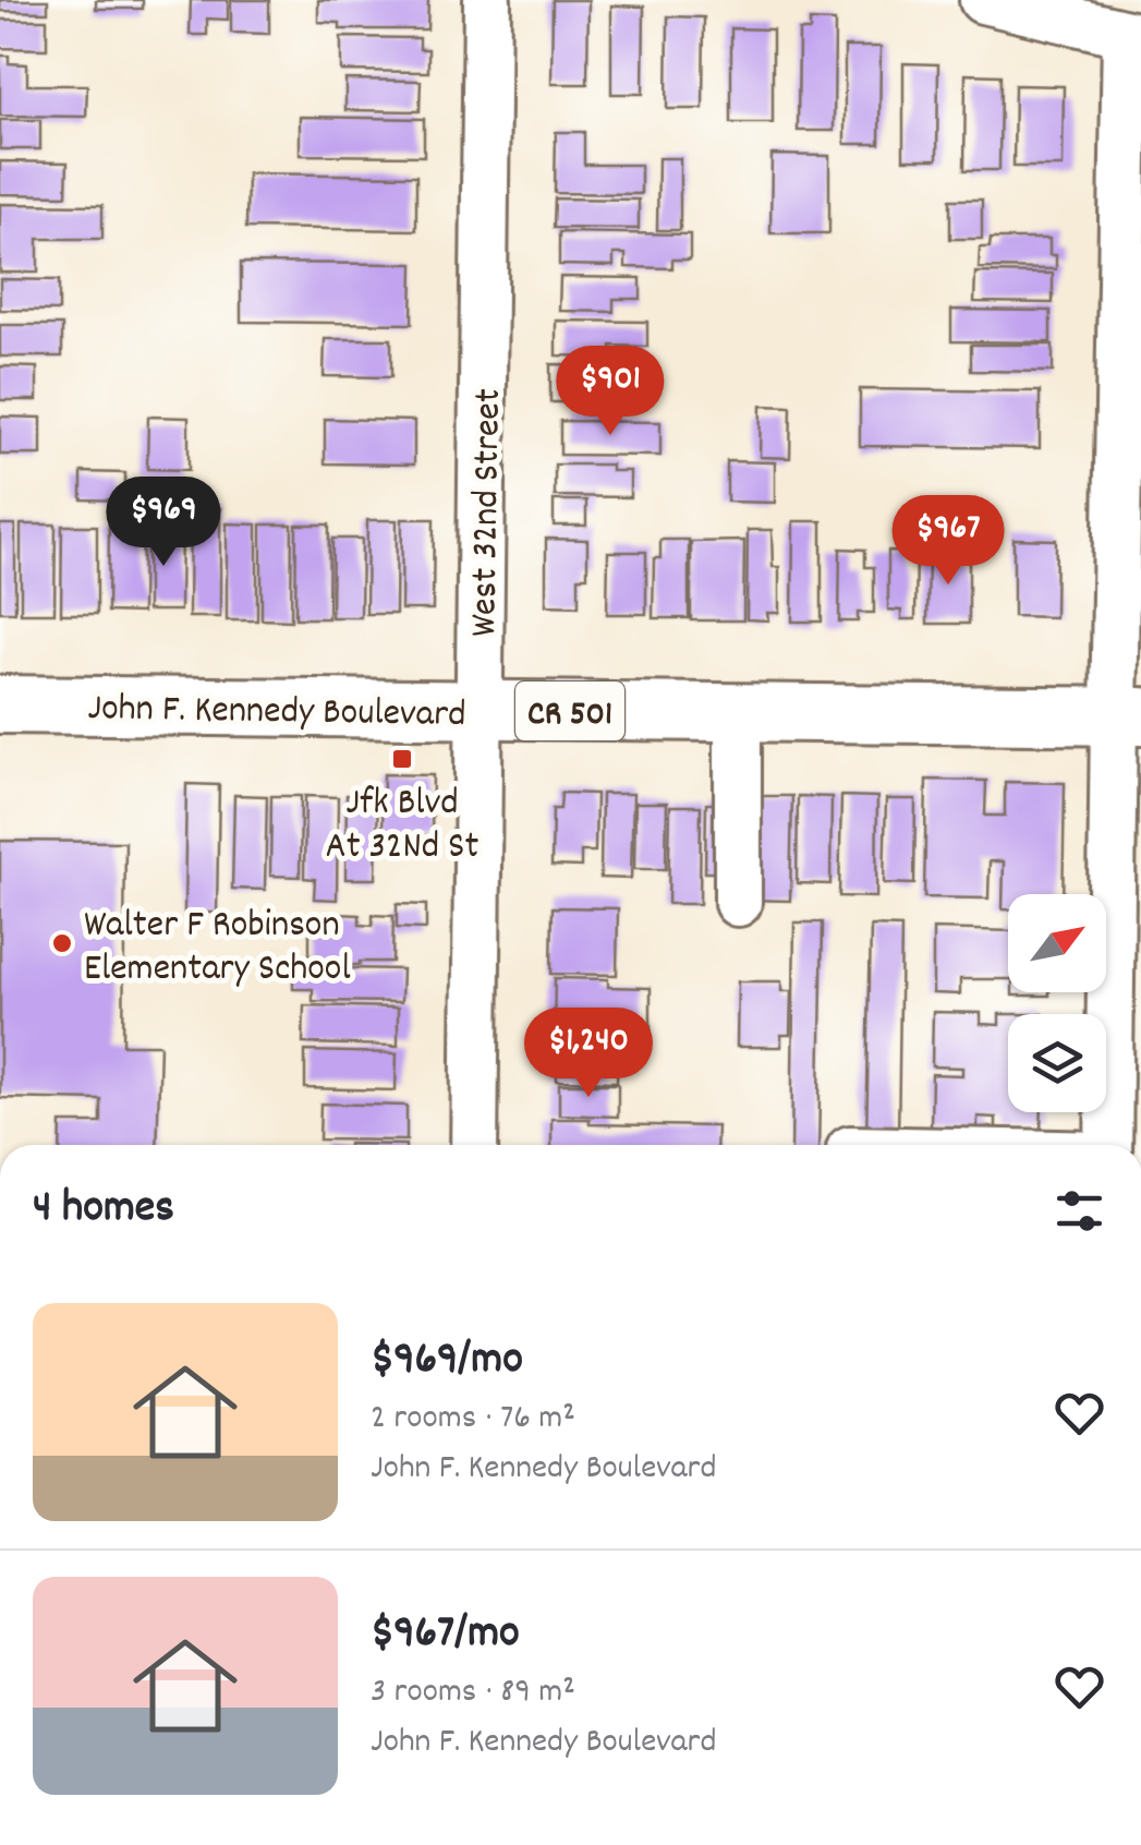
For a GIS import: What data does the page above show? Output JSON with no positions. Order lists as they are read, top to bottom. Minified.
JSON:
{"streets":{"main road":["John F. Kennedy Boulevard","CR 501"],"street":["West 32nd Street"]},"crossings":[["West 32nd Street","John F. Kennedy Boulevard"]],"places":{"transit":["Jfk Blvd At 32Nd St"],"other":["Walter F Robinson Elementary School"]},"north":"top right","page":{"price":["$901","$969","$967","$1,240"],"heading":"4 homes","list":[{"name":"$969/mo","note":"2 rooms · 76 m² · John F. Kennedy Boulevard"},{"name":"$967/mo","note":"3 rooms · 89 m² · John F. Kennedy Boulevard"}]}}
